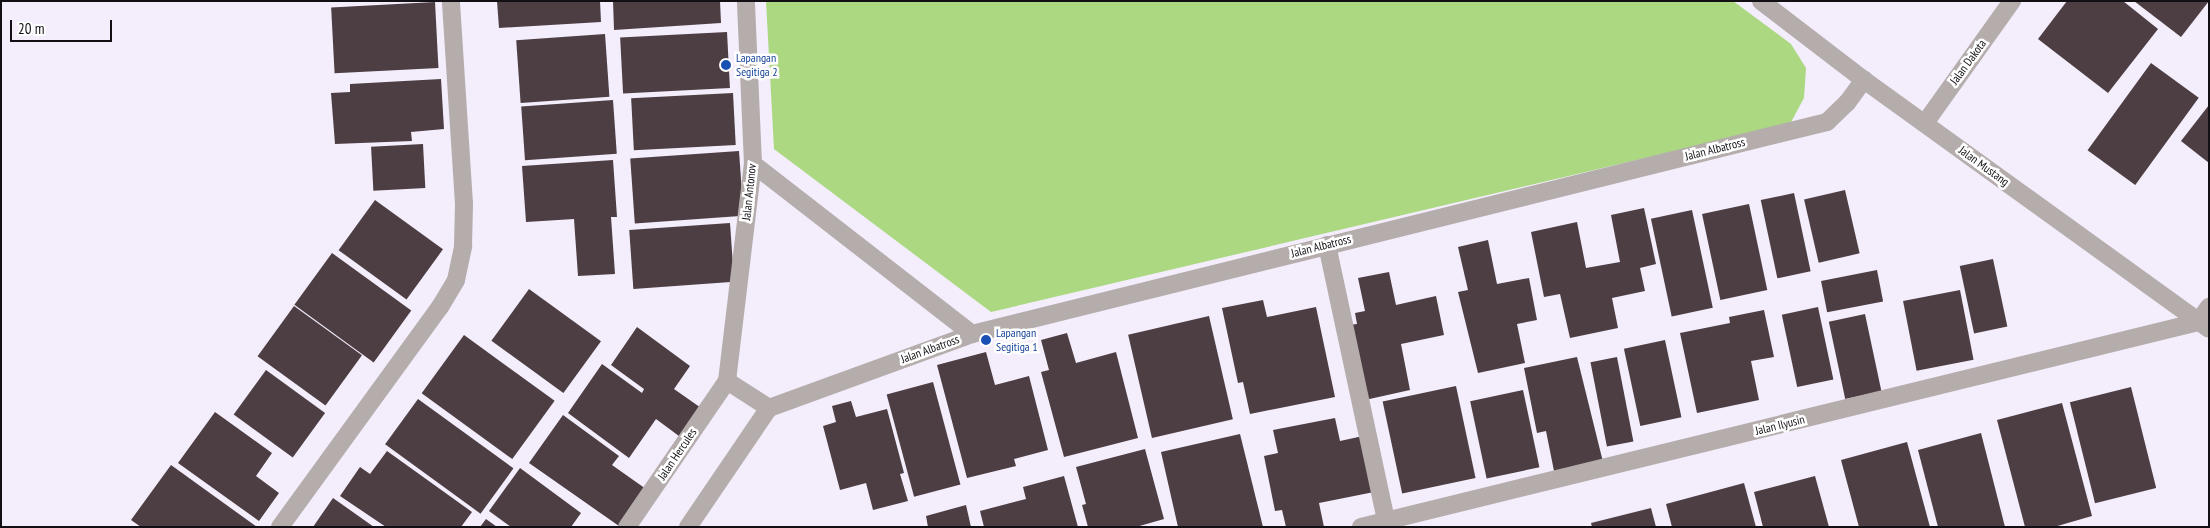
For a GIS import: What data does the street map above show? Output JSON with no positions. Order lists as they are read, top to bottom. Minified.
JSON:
{"streets":{"lane":["Jalan Dakota","Jalan Albatross","Jalan Mustang","Jalan Antonov","Jalan Ilyusin","Jalan Hercules"]},"crossings":[["Jalan Dakota","Jalan Mustang"],["Jalan Albatross","Jalan Mustang"],["Jalan Mustang","Jalan Ilyusin"],["Jalan Antonov","Jalan Hercules"]],"places":["Lapangan Segitiga 2","Lapangan Segitiga 1"],"scale_bar":"20 m"}
